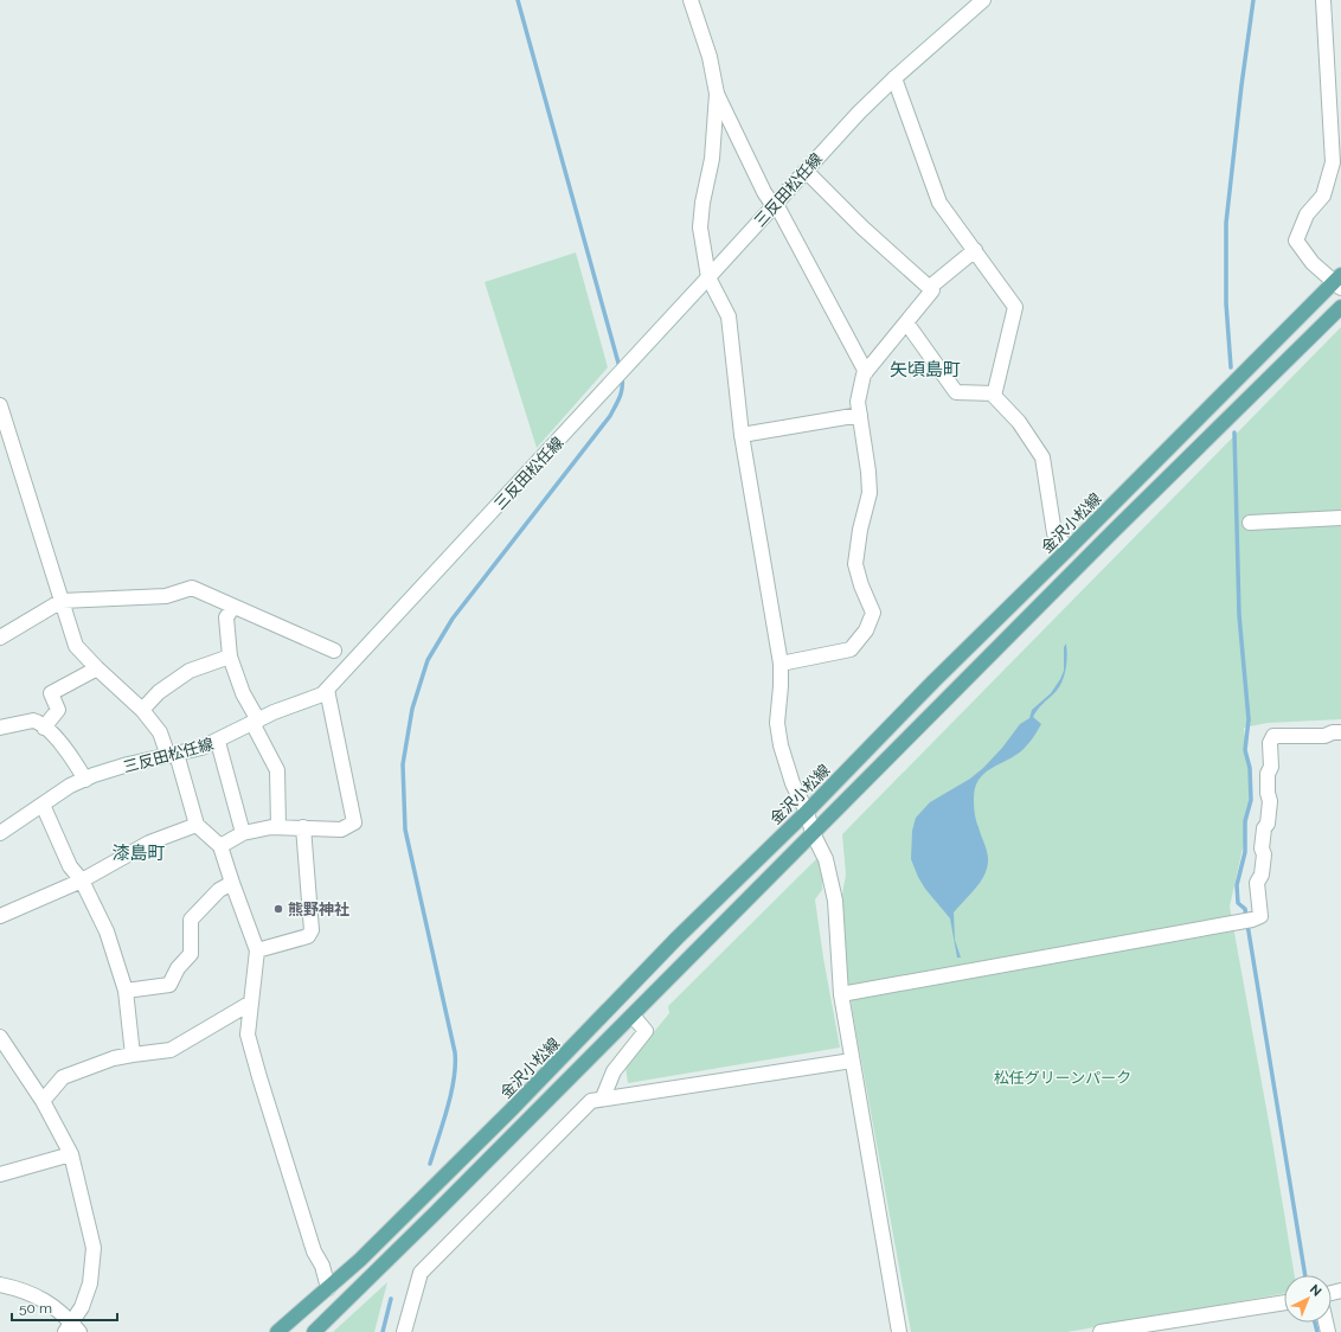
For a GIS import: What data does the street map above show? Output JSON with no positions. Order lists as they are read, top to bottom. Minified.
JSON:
{"streets":{"main road":["金沢小松線"],"street":["三反田松任線"]},"districts":["矢頃島町","漆島町"],"parks":["松任グリーンパーク"],"places":["熊野神社"],"scale_bar":"50 m","north":"top right"}
